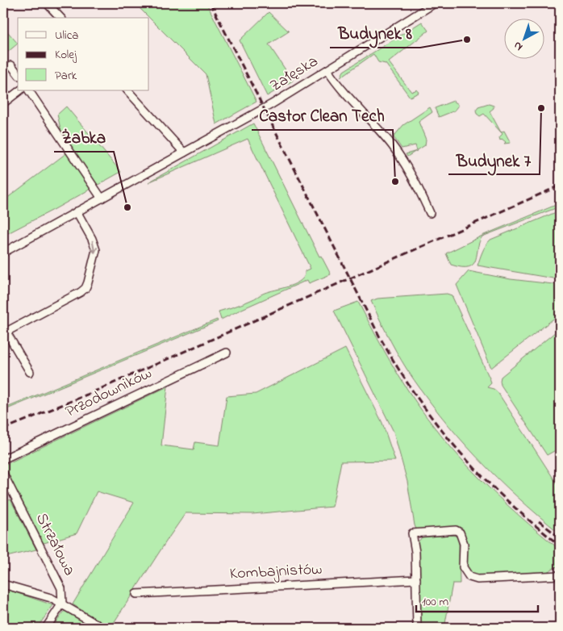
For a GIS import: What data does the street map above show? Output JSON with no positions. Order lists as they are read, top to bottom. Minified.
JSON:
{"streets":{"street":["Załęska","Przodowników","Strzałowa","Kombajnistów"]},"places":["Budynek 8","Budynek 7","Castor Clean Tech","Żabka"],"legend":["Ulica","Kolej","Park"],"scale_bar":"100 m","north":"bottom left"}
